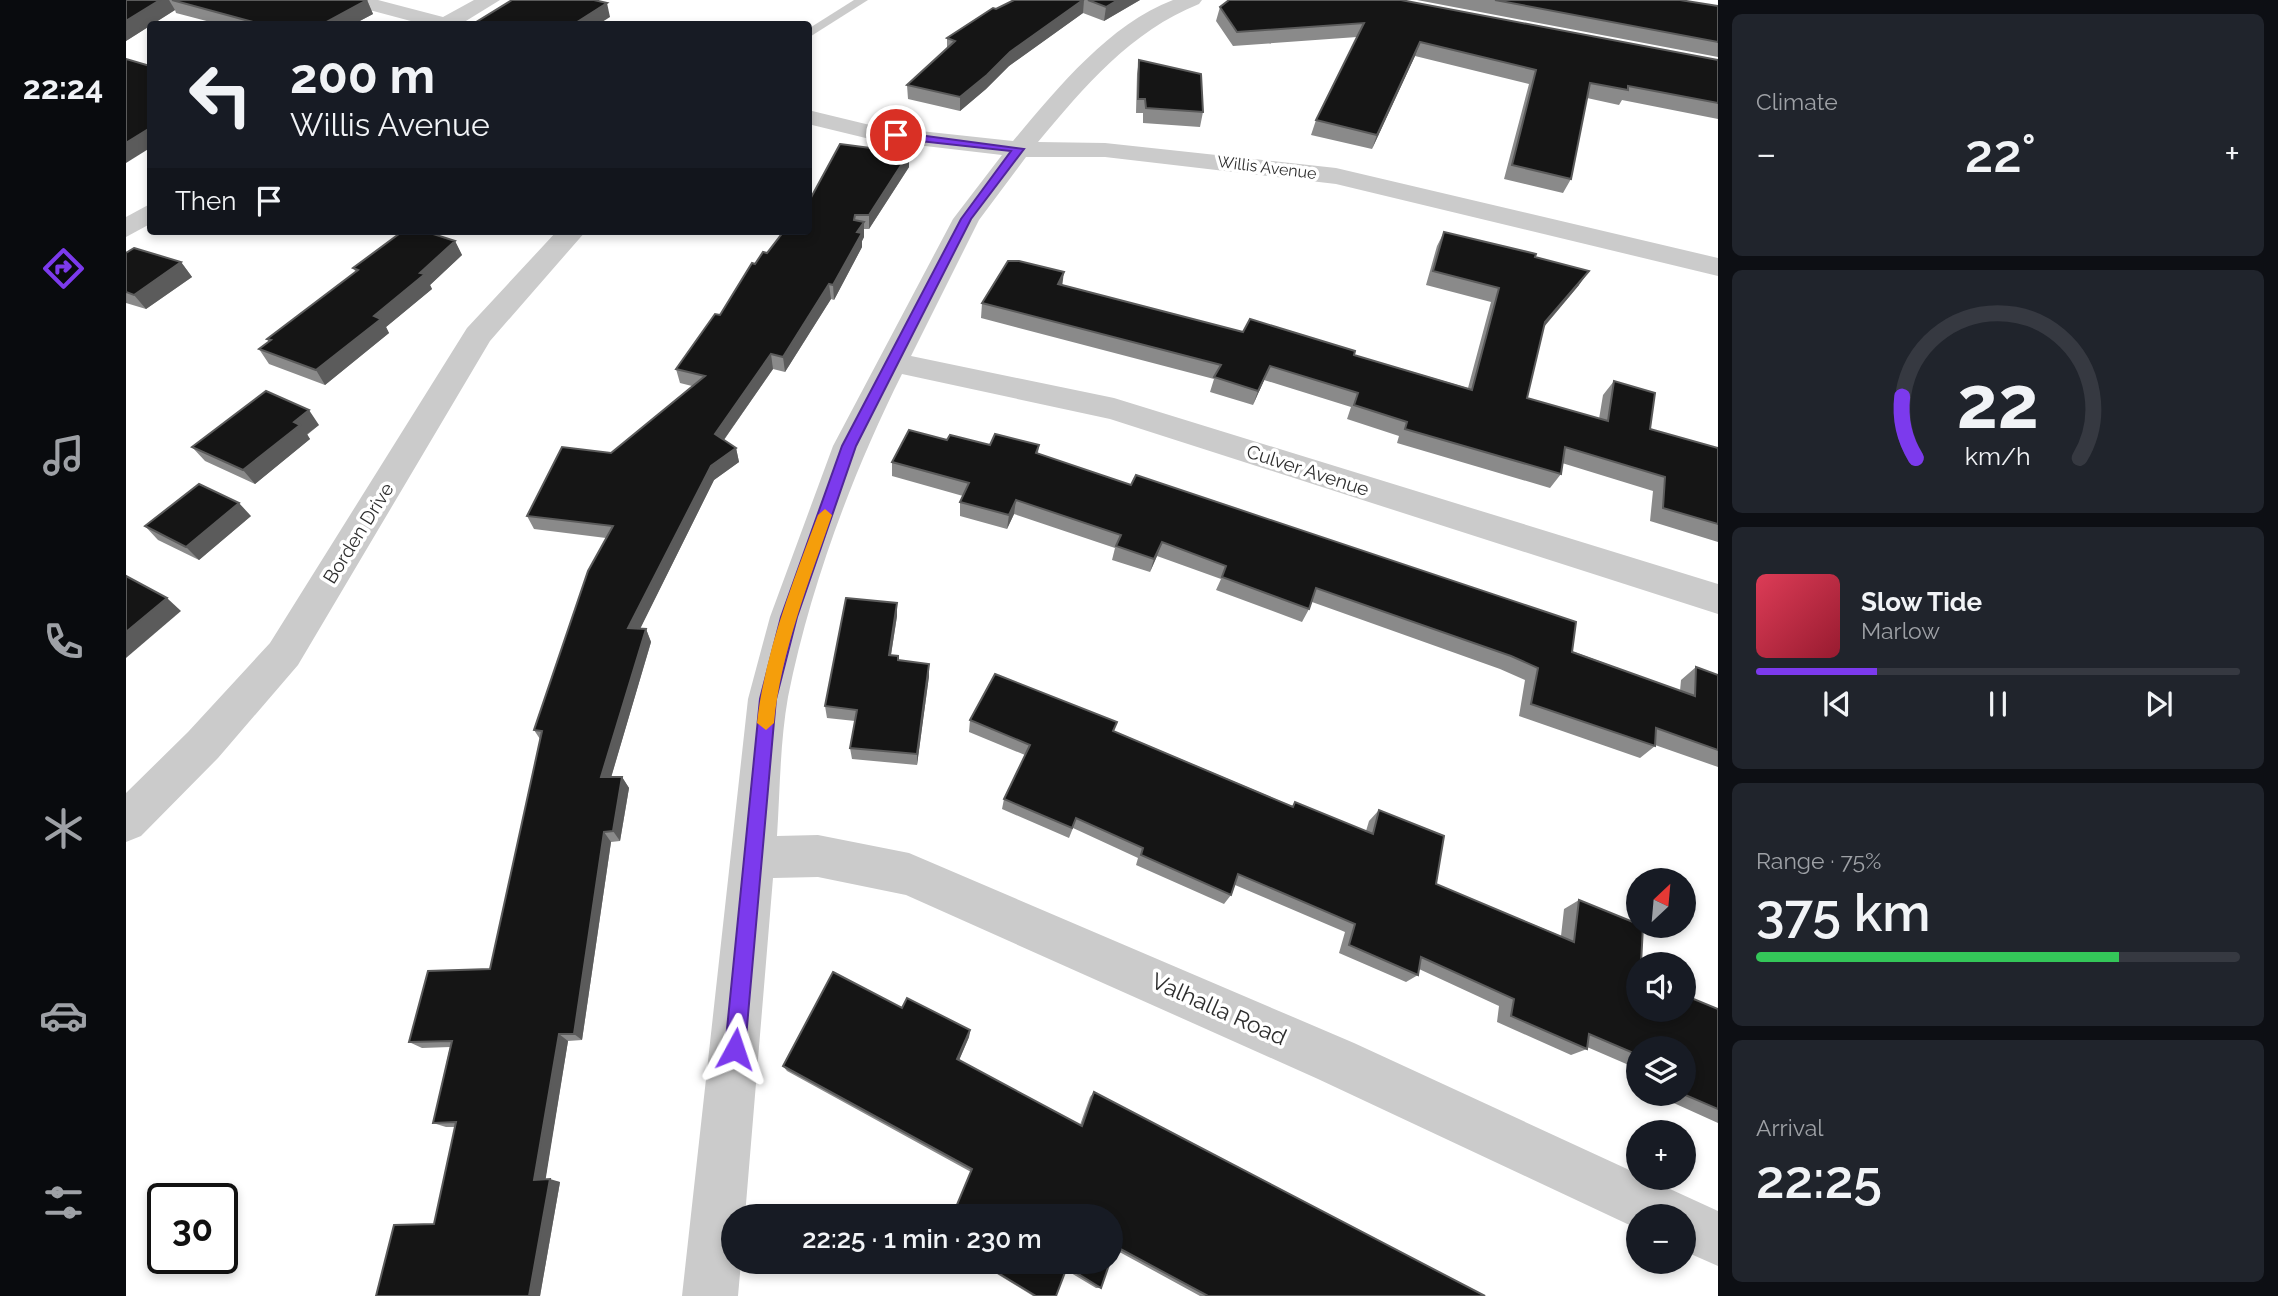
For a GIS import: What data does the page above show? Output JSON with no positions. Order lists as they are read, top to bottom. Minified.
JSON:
{"streets":{"street":["Willis Avenue","Culver Avenue","Borden Drive","Valhalla Road"]},"north":"top right","page":{"tabs":"22:24","tile":["Climate",["Range · 75%","375 km"],["Arrival","22:25"]],"turn":["200 m","Willis Avenue"],"heat":["−","22°","+"],"then":"Then","song":["Slow Tide","Marlow"],"map_buttons":["+","−"],"limit":"30","trip":"22:25 · 1 min · 230 m","gauge":["22","km/h"]}}
